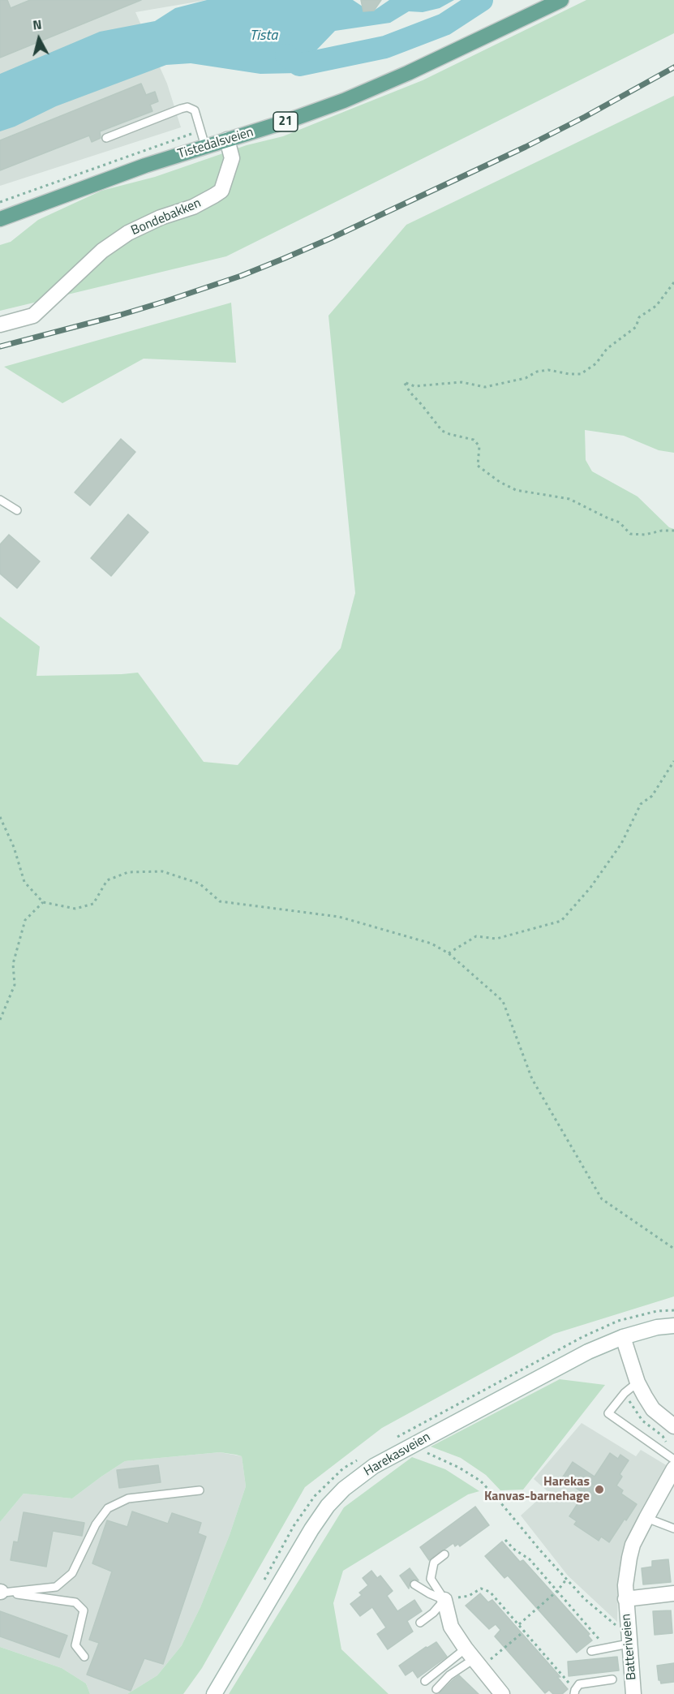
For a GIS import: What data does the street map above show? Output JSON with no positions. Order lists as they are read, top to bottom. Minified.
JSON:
{"streets":{"main road":["21","Tistedalsveien"],"street":["Bondebakken","Harekasveien","Batteriveien"]},"crossings":[["Tistedalsveien","Bondebakken"]],"water":["Tista"],"places":["Harekas Kanvas-barnehage"],"north":"top"}
